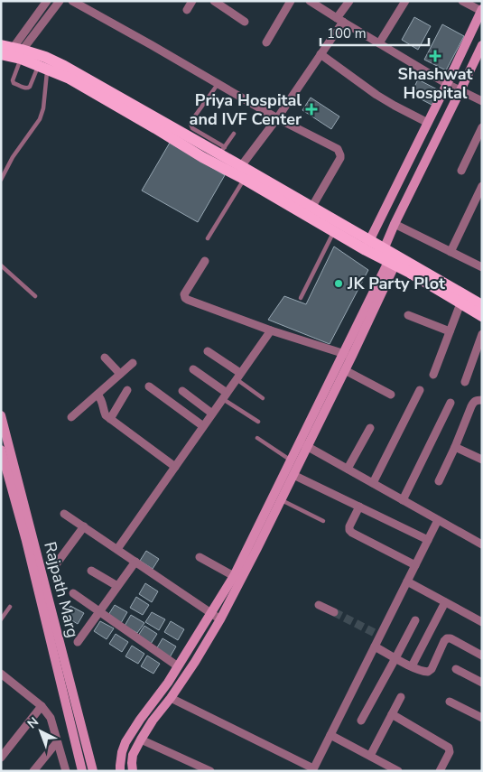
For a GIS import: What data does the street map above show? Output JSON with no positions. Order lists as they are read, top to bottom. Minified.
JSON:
{"streets":{"street":["Rajpath Marg"]},"places":{"health":["Shashwat Hospital","Priya Hospital and IVF Center"],"other":["JK Party Plot"]},"scale_bar":"100 m","north":"top left"}
